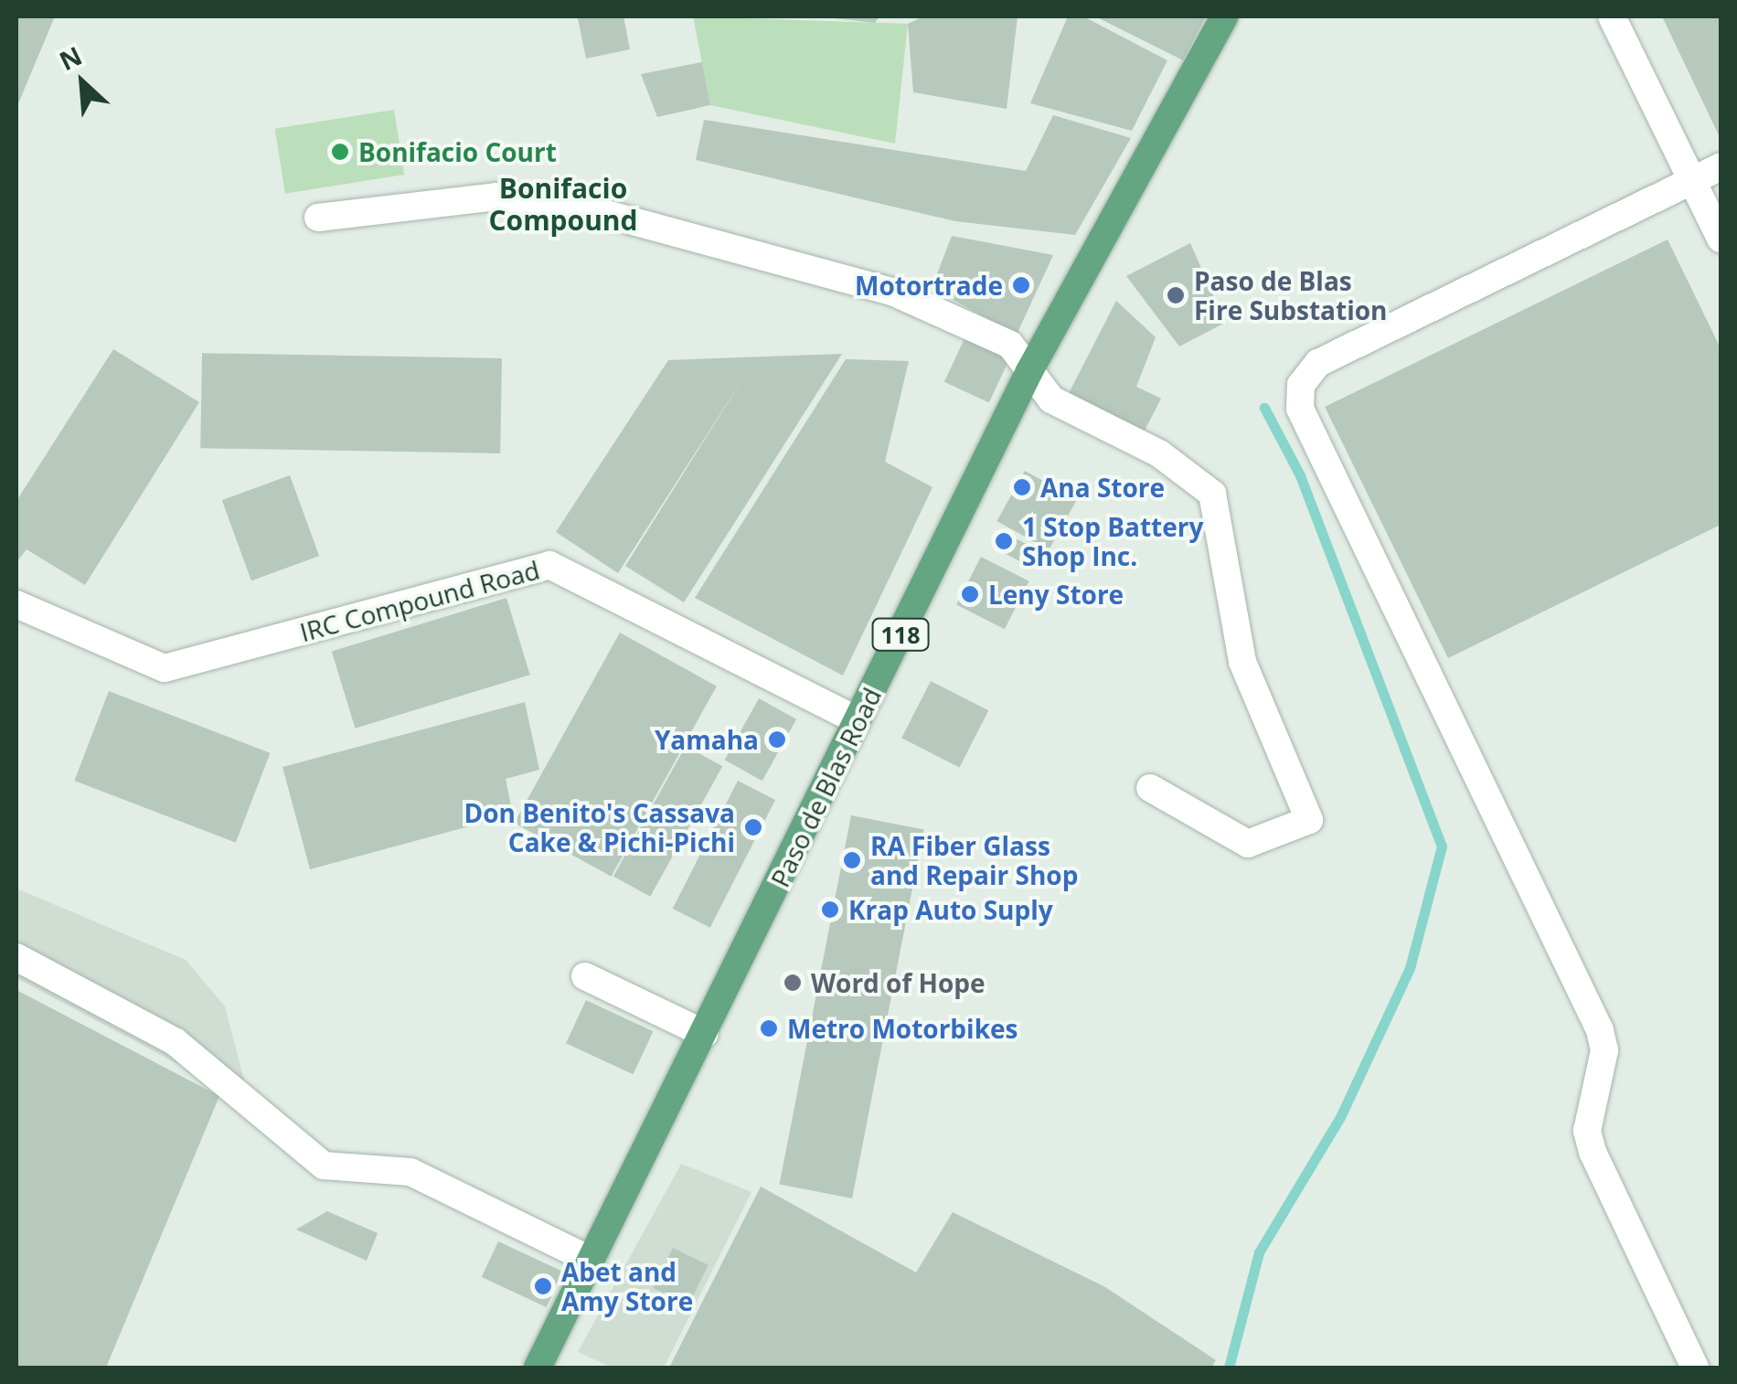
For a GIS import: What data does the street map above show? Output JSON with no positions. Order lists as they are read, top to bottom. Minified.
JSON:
{"streets":{"main road":["118","Paso de Blas Road"],"street":["IRC Compound Road"]},"crossings":[["IRC Compound Road","Paso de Blas Road"]],"districts":["Bonifacio Compound"],"places":["Bonifacio Court","Motortrade","Paso de Blas Fire Substation","Ana Store","1 Stop Battery Shop Inc.","Leny Store","Yamaha","Don Benito's Cassava Cake & Pichi-Pichi","RA Fiber Glass and Repair Shop","Krap Auto Suply","Word of Hope","Metro Motorbikes","Abet and Amy Store"],"north":"top left"}
